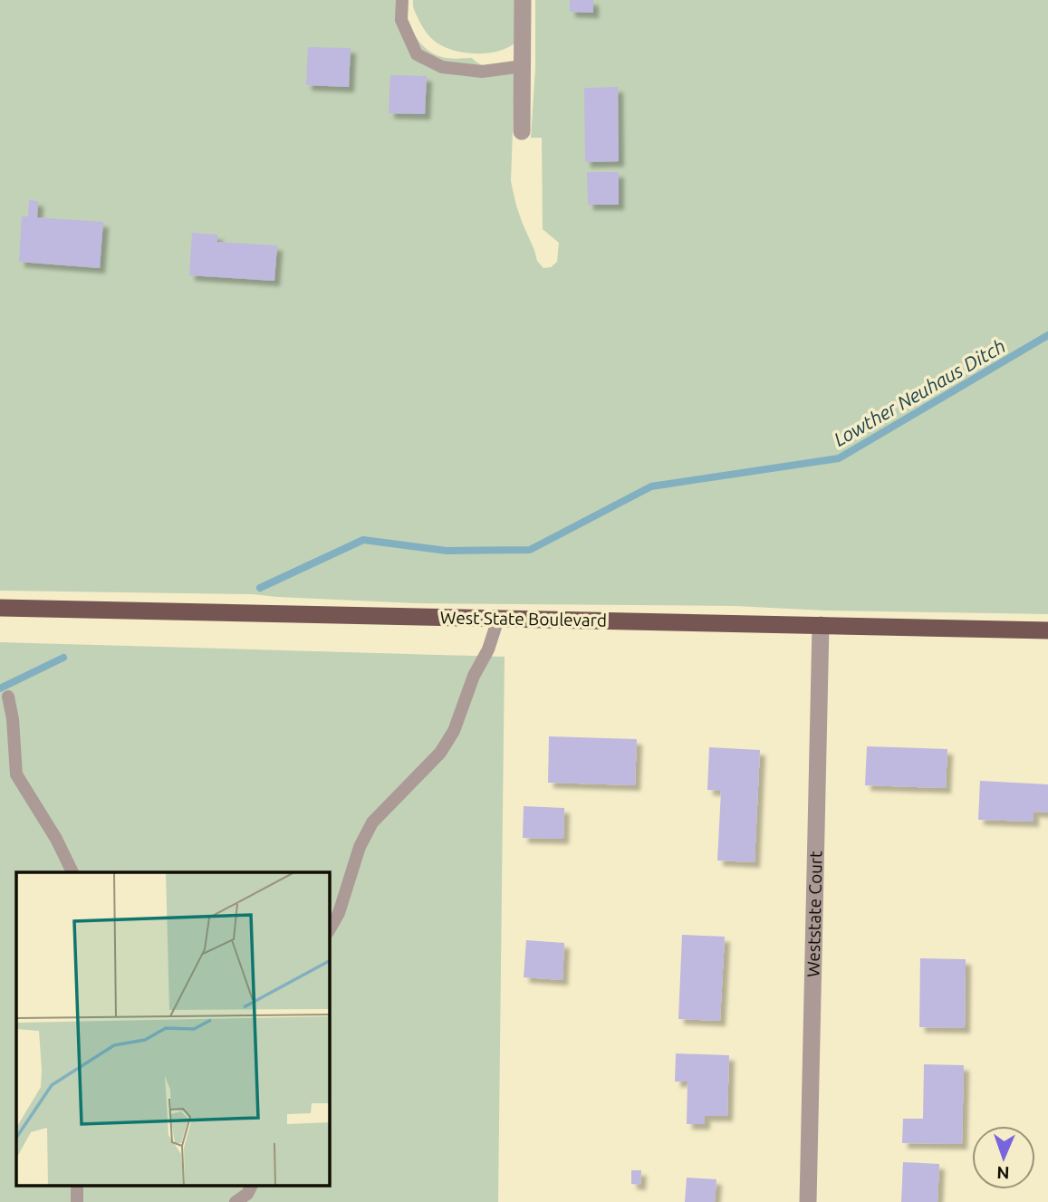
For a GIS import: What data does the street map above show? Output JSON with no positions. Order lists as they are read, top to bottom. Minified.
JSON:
{"streets":{"main road":["West State Boulevard"],"street":["Weststate Court"]},"crossings":[["West State Boulevard","Weststate Court"]],"water":["Lowther Neuhaus Ditch"],"north":"bottom"}
